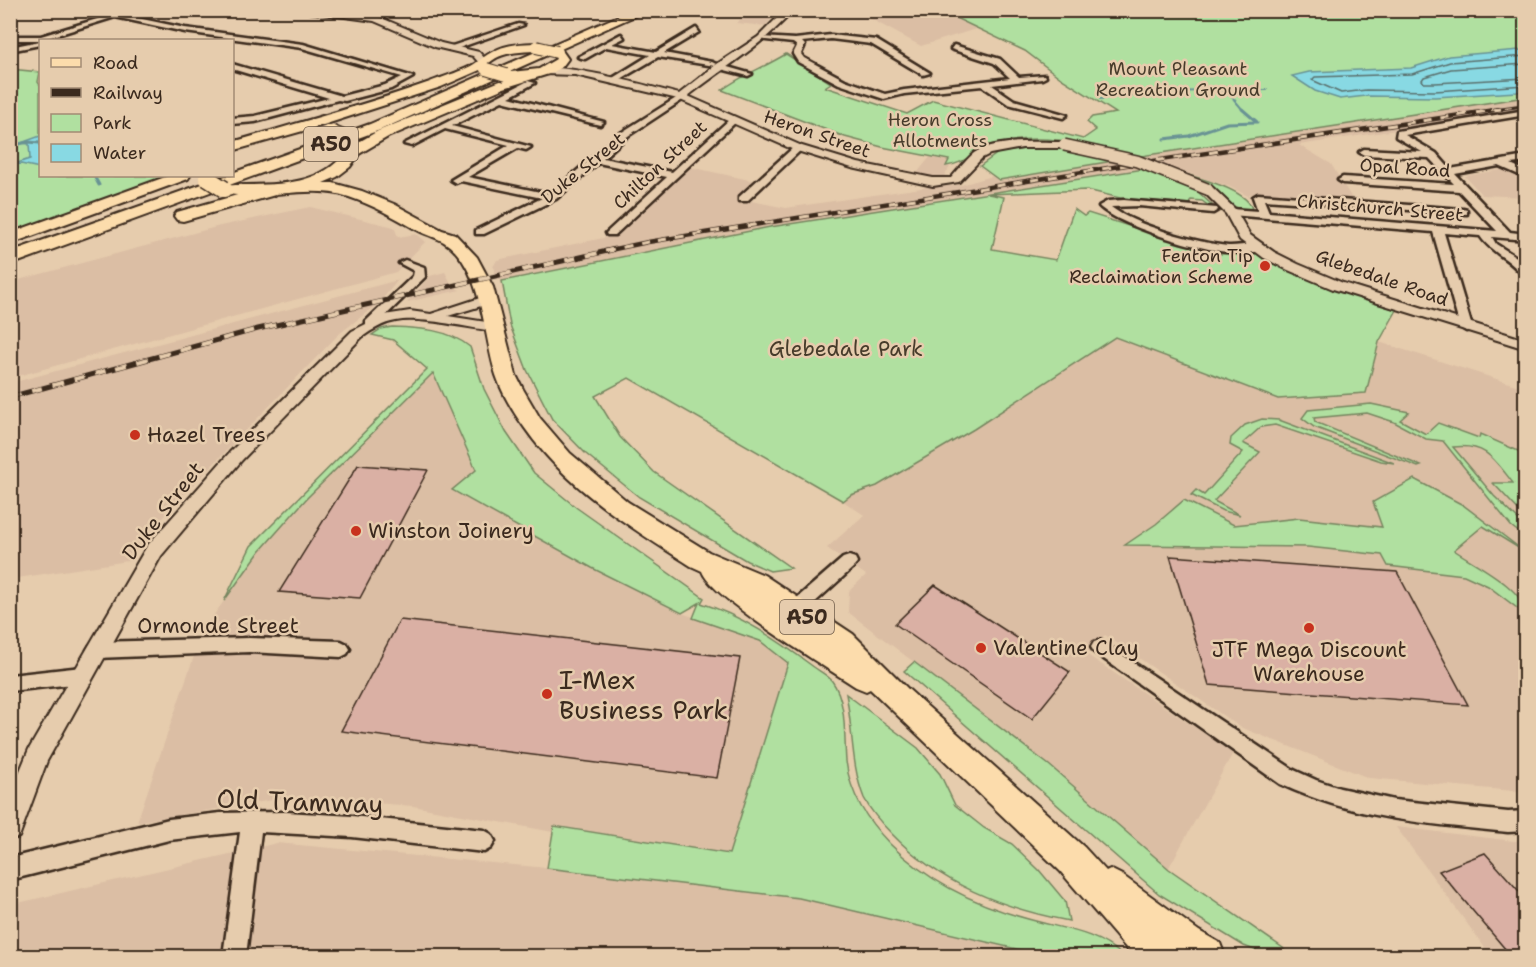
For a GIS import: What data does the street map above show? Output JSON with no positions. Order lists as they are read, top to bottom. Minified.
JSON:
{"streets":{"highway":["A50"],"street":["Heron Street","Chilton Street","Duke Street","Opal Road","Christchurch Street","Glebedale Road","Ormonde Street","Old Tramway"]},"crossings":[["Heron Street","Chilton Street"],["Heron Street","Duke Street"],["Heron Street","Glebedale Road"],["A50","Duke Street"],["Duke Street","Ormonde Street"],["Christchurch Street","Glebedale Road"]],"parks":["Mount Pleasant Recreation Ground","Heron Cross Allotments","Glebedale Park"],"places":["Fenton Tip Reclaimation Scheme","Hazel Trees","Winston Joinery","JTF Mega Discount Warehouse","Valentine Clay","I-Mex Business Park"],"legend":["Road","Railway","Park","Water"]}
